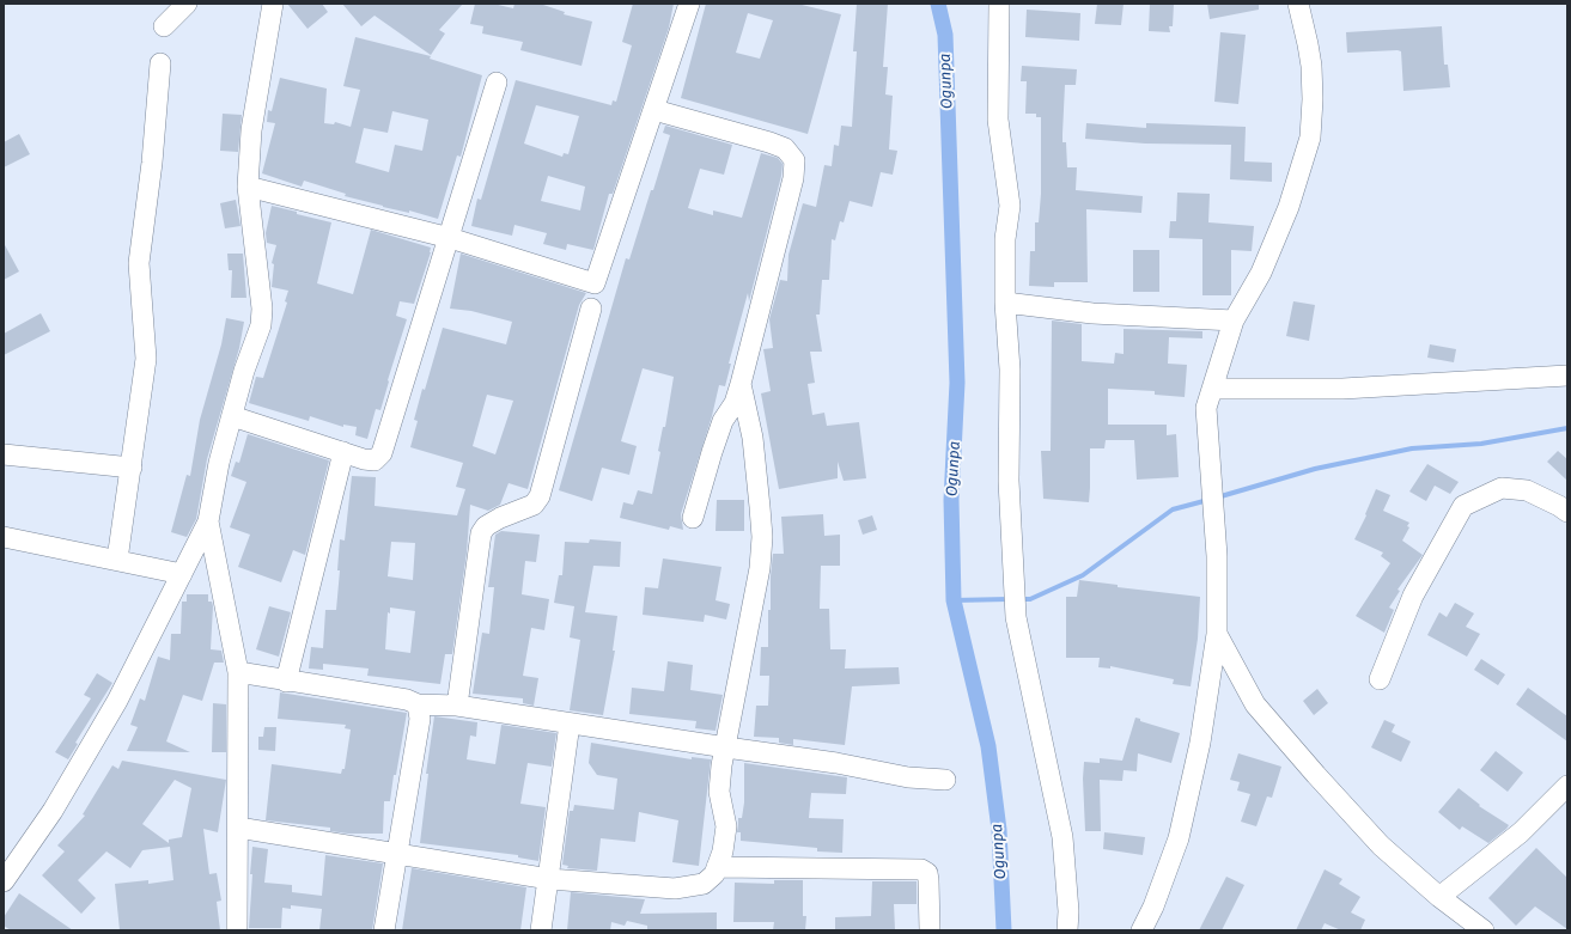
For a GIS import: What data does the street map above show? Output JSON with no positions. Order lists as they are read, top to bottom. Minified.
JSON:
{"water":["Ogunpa"]}
